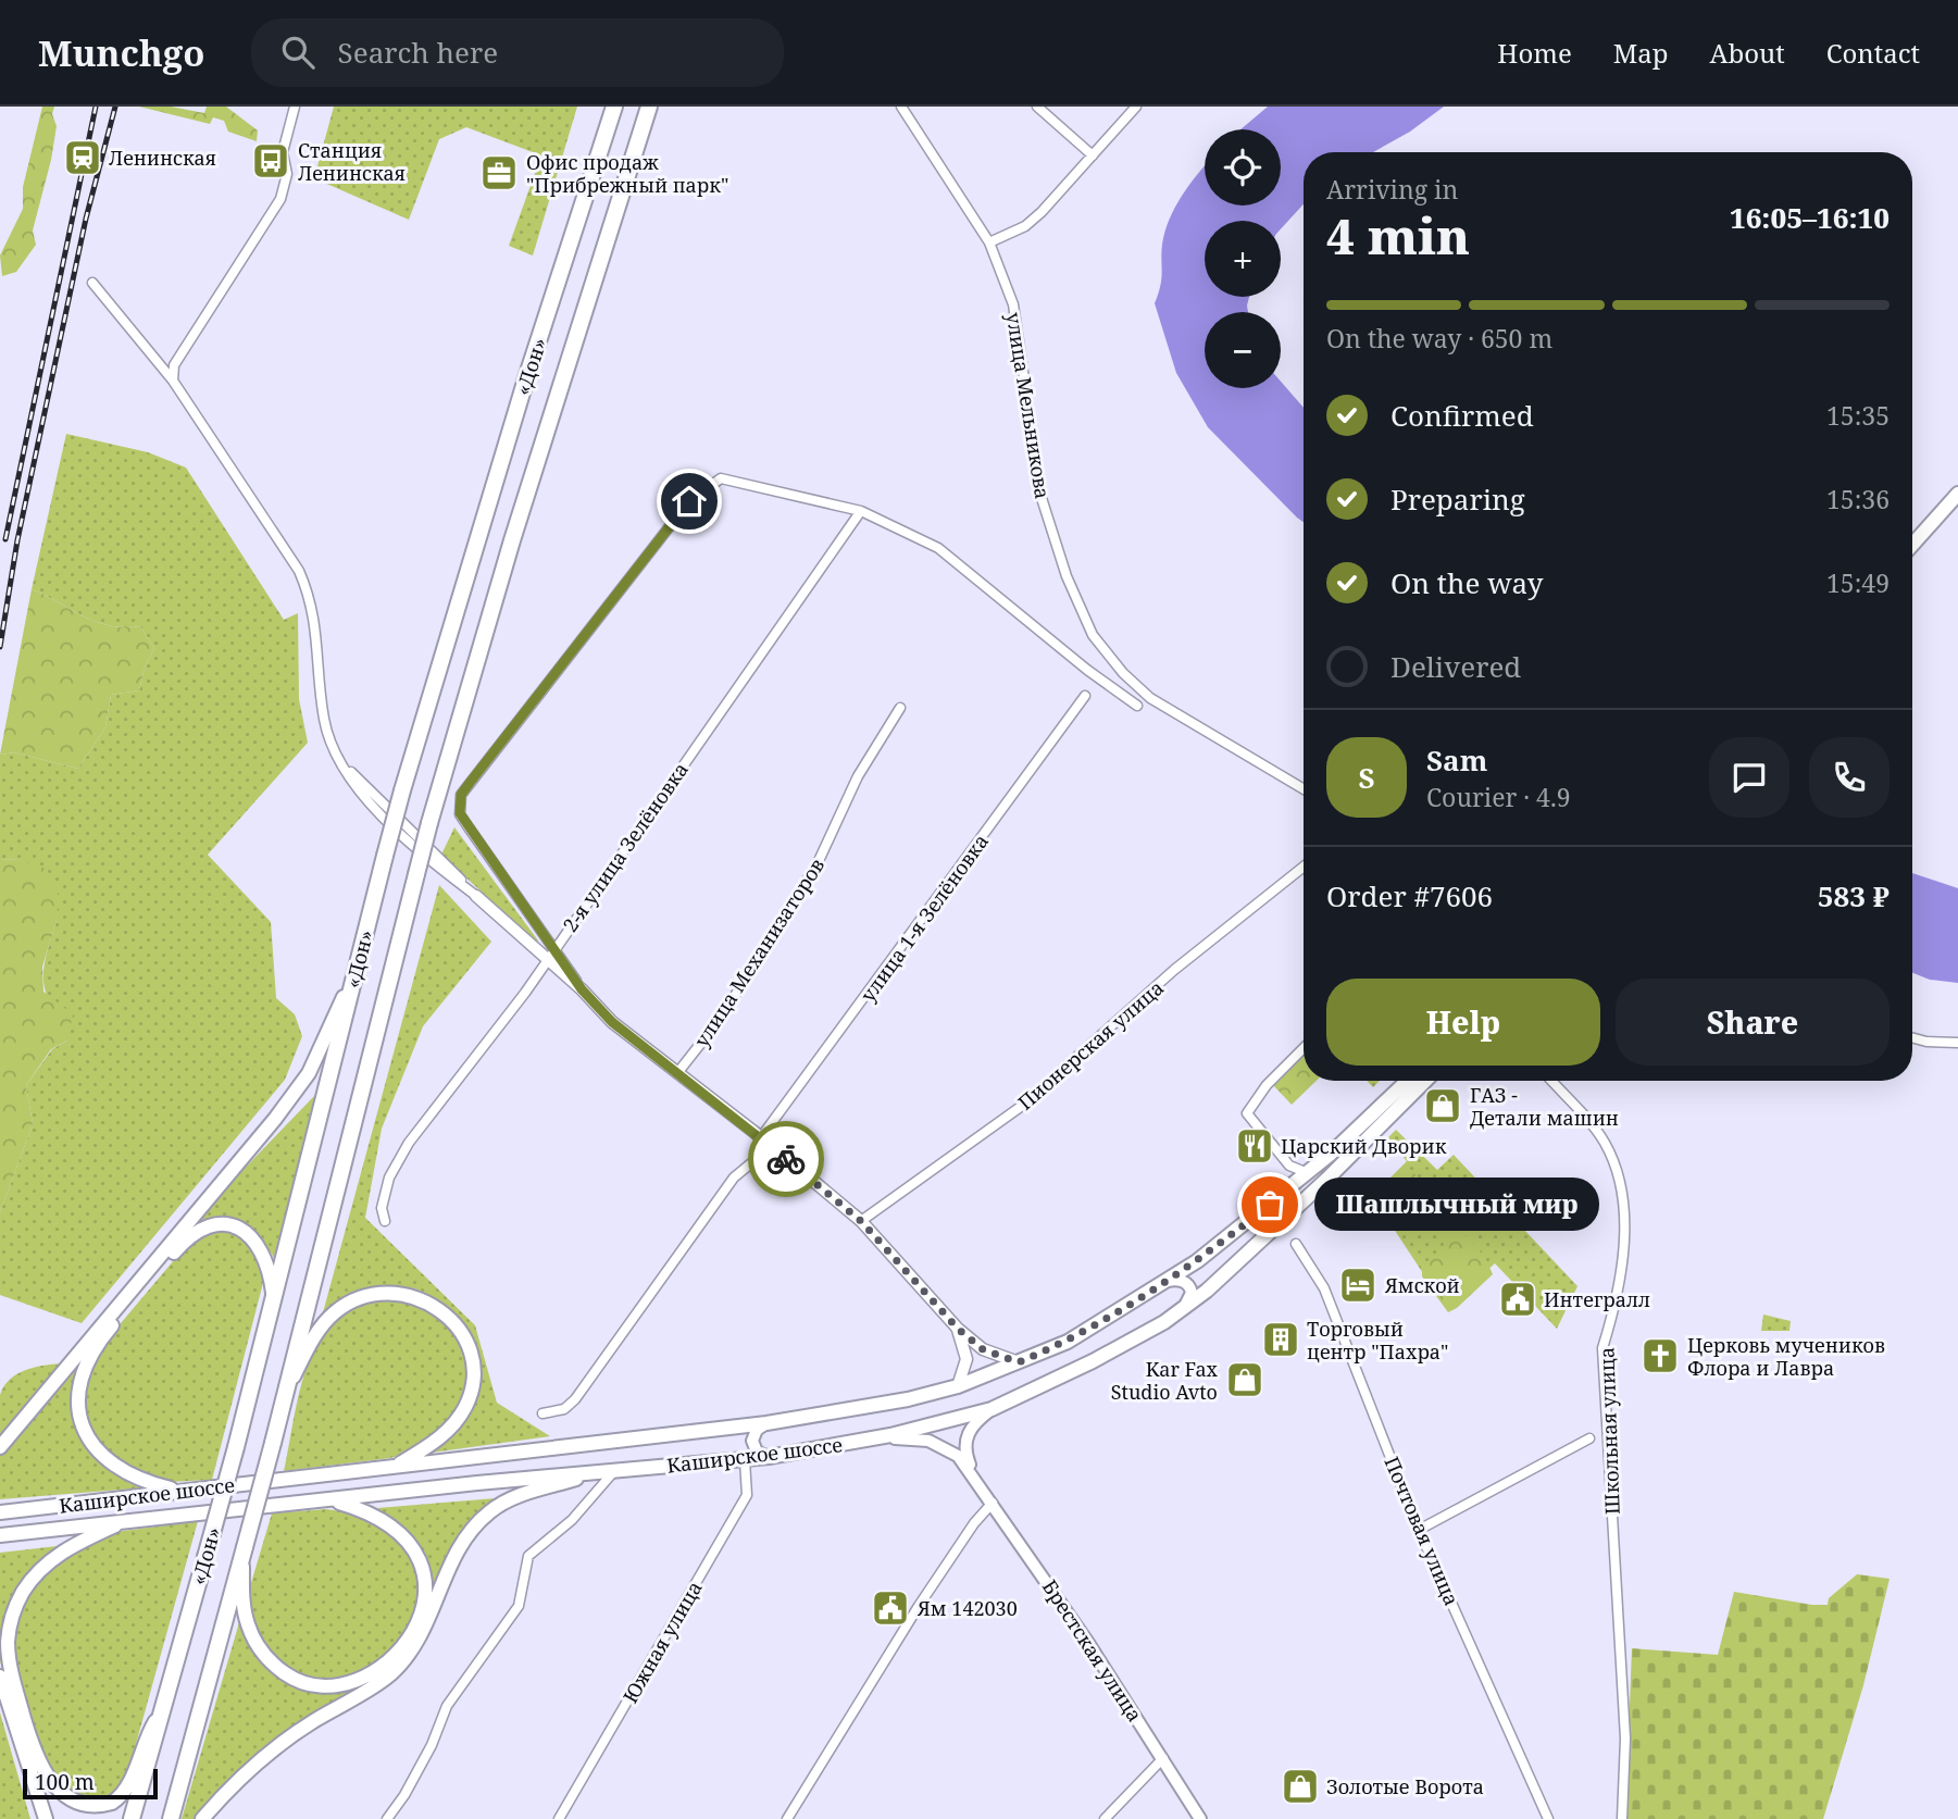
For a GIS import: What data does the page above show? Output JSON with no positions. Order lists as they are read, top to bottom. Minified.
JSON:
{"streets":{"highway":["«Дон»"],"main road":["Каширское шоссе","Брестская улица"],"street":["улица Мельникова","2-я улица Зелёновка","улица 1-я Зелёновка","улица Механизаторов","Пионерская улица","Школьная улица","Почтовая улица","Южная улица"]},"crossings":[["Каширское шоссе","Южная улица"],["Каширское шоссе","Брестская улица"]],"places":{"station":["Ленинская"],"bus stop":["Станция Ленинская"],"office":["Офис продаж \"Прибрежный парк\""],"shop":["ГАЗ - Детали машин","Kar Fax Studio Avto","Золотые Ворота"],"restaurant":["Царский Дворик"],"other":["Шашлычный мир"],"hotel":["Ямской"],"public building":["Интегралл","Ям 142030"],"building":["Торговый центр \"Пахра\""],"church":["Церковь мучеников Флора и Лавра"]},"scale_bar":"100 m","page":{"header":"Munchgo","search":"Search here","nav":["Home","Map","About","Contact"],"map_buttons":["+","−"],"heading":["4 min","Arriving in","16:05–16:10"],"panel":["Sam","Courier · 4.9","Order #7606","583 ₽"],"bar":"On the way · 650 m","list":[["Confirmed","15:35"],["Preparing","15:36"],["On the way","15:49"],"Delivered"],"round":"S","buttons":["Help","Share"],"bubble":"Шашлычный мир","scale":"100 m"}}
